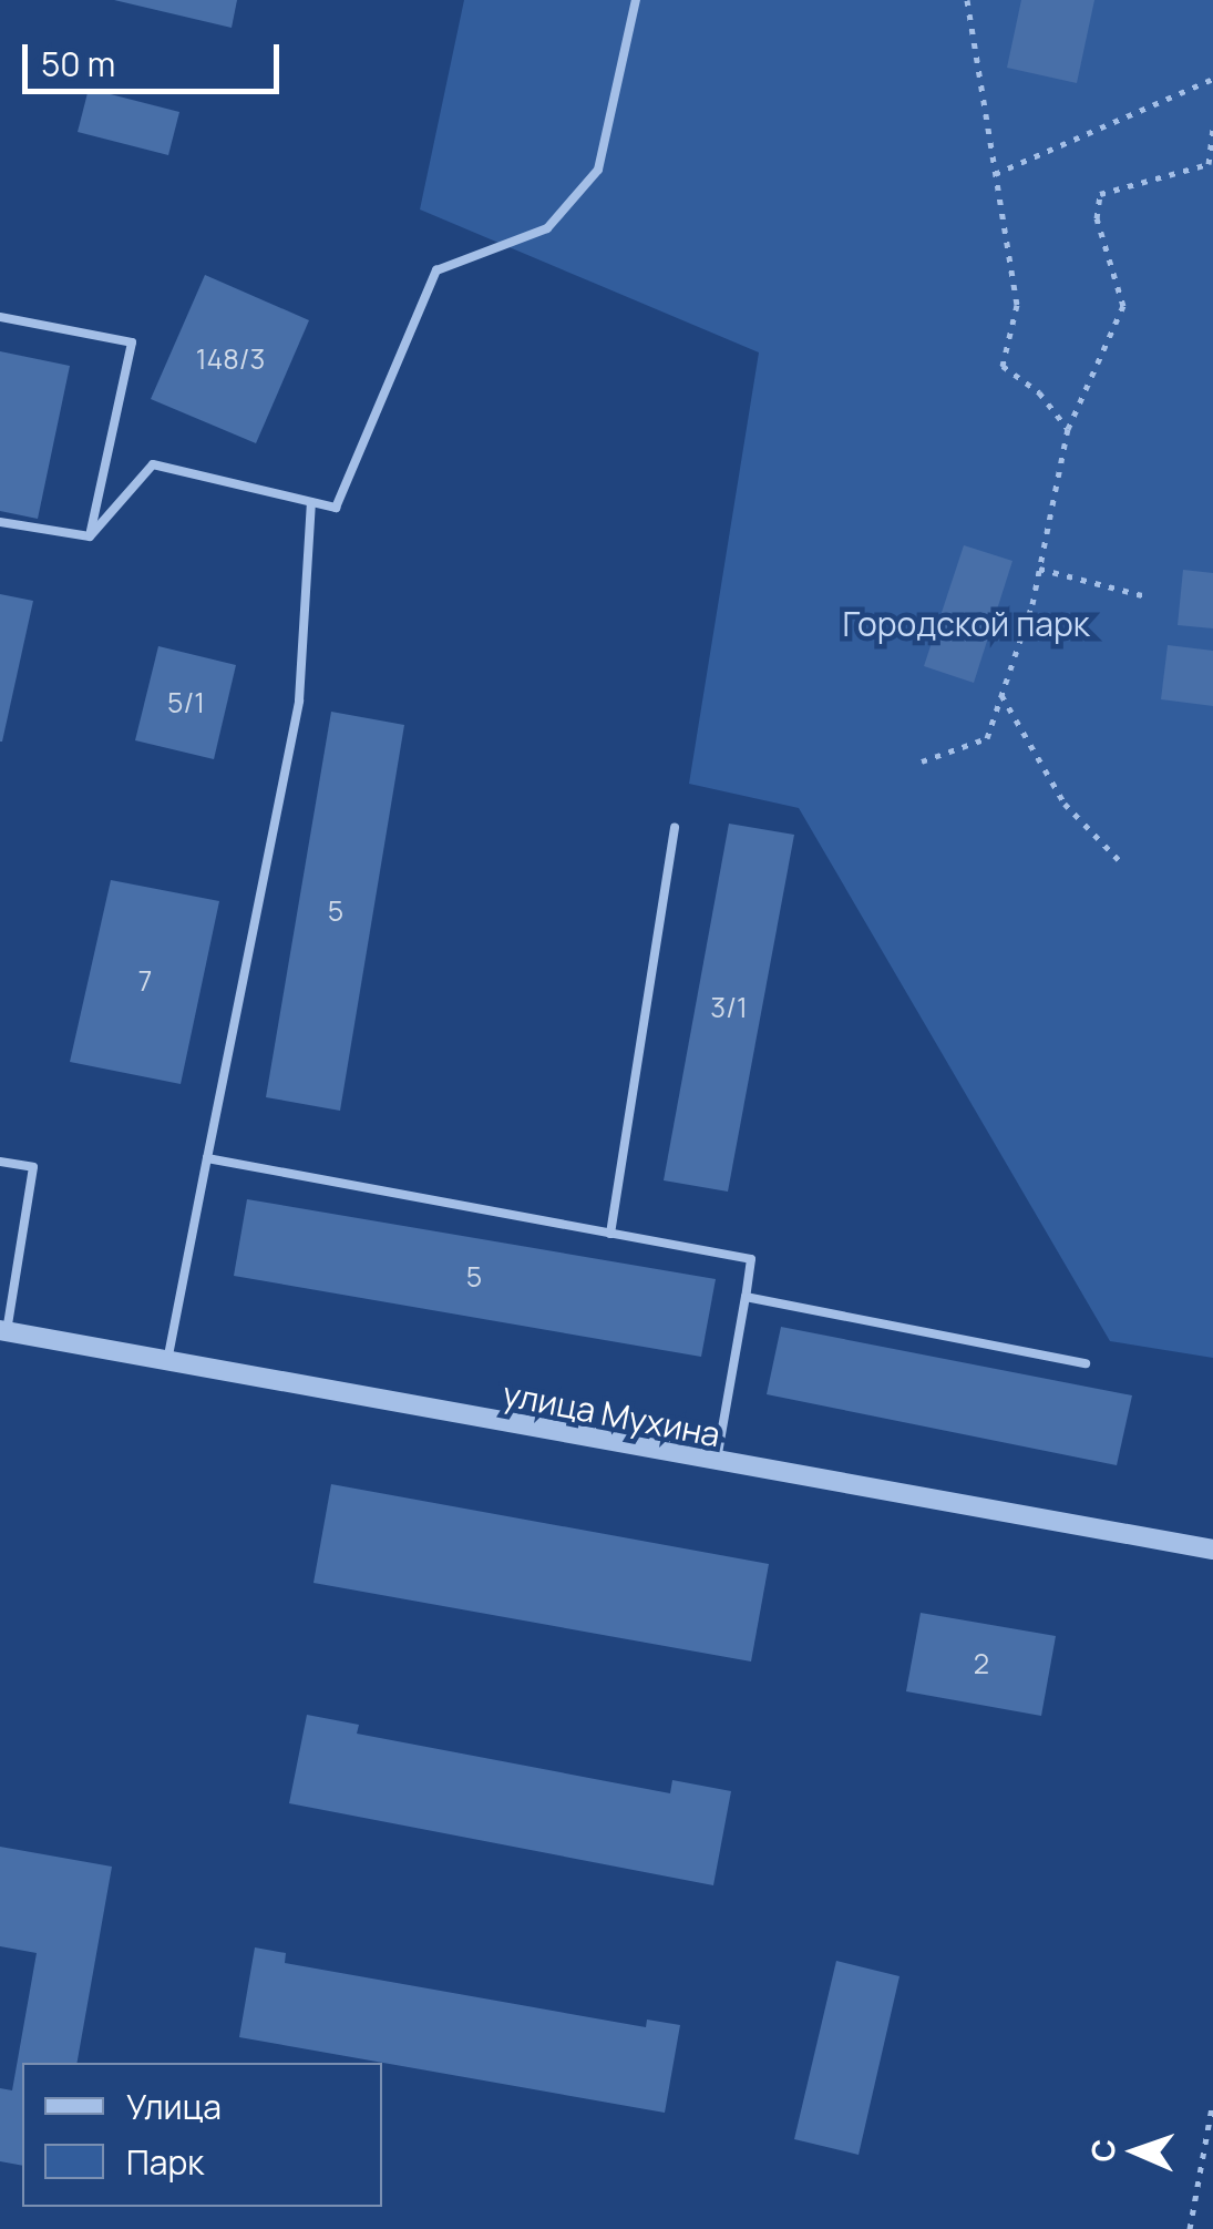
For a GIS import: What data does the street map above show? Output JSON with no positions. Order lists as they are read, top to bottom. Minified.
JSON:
{"streets":{"street":["улица Мухина"]},"parks":["Городской парк"],"house_numbers":["148/3","5/1","5","7","3/1","5","2"],"legend":["Улица","Парк"],"scale_bar":"50 m","north":"left"}
